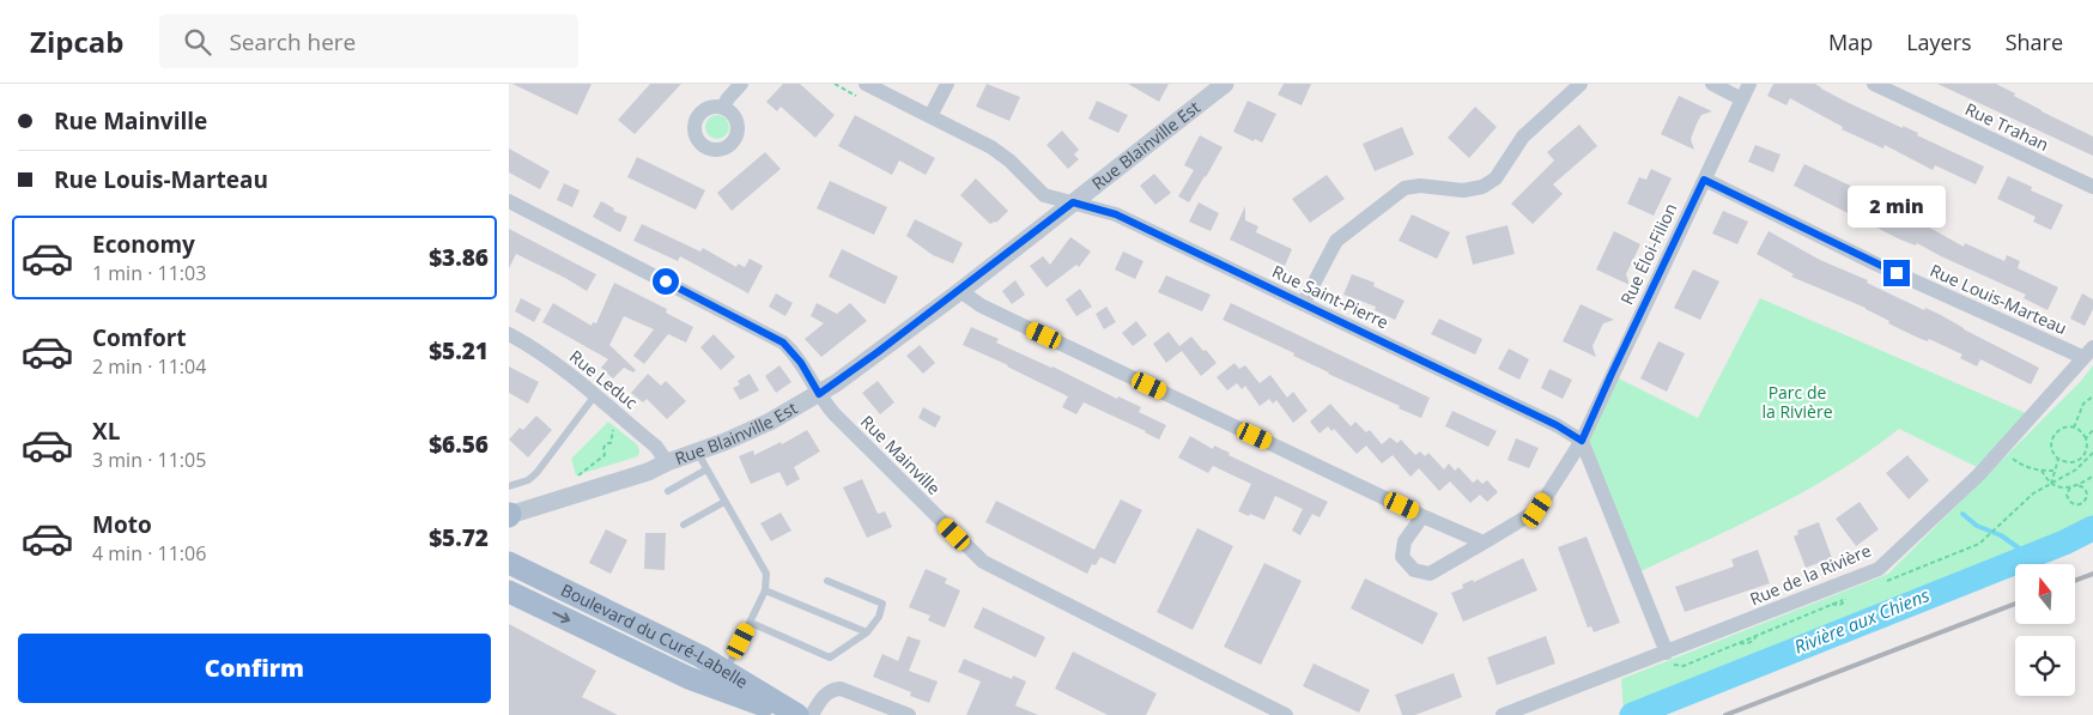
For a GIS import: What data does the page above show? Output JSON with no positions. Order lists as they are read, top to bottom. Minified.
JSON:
{"streets":{"main road":["Boulevard du Curé-Labelle"],"street":["Rue Trahan","Rue Blainville Est","Rue Éloi-Filion","Rue Saint-Pierre","Rue Louis-Marteau","Rue Leduc","Rue Mainville","Rue de la Rivière"]},"crossings":[["Rue Blainville Est","Rue Saint-Pierre"],["Rue Blainville Est","Rue Leduc"],["Rue Blainville Est","Rue Mainville"],["Rue Éloi-Filion","Rue Saint-Pierre"],["Rue Éloi-Filion","Rue Louis-Marteau"],["Rue Louis-Marteau","Rue de la Rivière"]],"water":["Rivière aux Chiens"],"parks":["Parc de la Rivière"],"north":"top","page":{"header":"Zipcab","search":"Search here","nav":["Map","Layers","Share"],"banner":["Rue Mainville","Rue Louis-Marteau"],"bubble":"2 min","list":[{"name":"Economy","note":"1 min · 11:03","value":"$3.86"},{"name":"Comfort","note":"2 min · 11:04","value":"$5.21"},{"name":"XL","note":"3 min · 11:05","value":"$6.56"},{"name":"Moto","note":"4 min · 11:06","value":"$5.72"}],"buttons":"Confirm"}}
